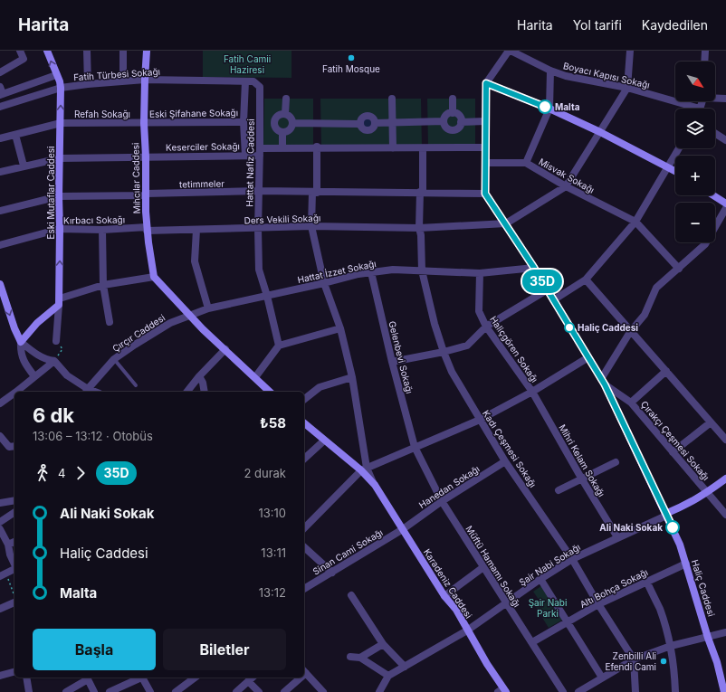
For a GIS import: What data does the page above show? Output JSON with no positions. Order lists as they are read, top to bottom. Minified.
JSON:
{"streets":{"street":["Fatih Türbesi Sokağı","Boyacı Kapısı Sokağı","Eski Şifahane Sokağı","Refah Sokağı","Keserciler Sokağı","Hattat Nafiz Caddesi","Misvak Sokağı","Mıhcılar Caddesi","tetimmeler","Eski Mutaflar Caddesi","Ders Vekili Sokağı","Kırbacı Sokağı","Hattat İzzet Sokağı","Çırçır Caddesi","Haliçgören Sokağı","Gelenbevi Sokağı","Çırakçı Çeşmesi Sokağı","Kadı Çeşmesi Sokağı","Mihri Kelam Sokağı","Hanedan Sokağı","Sinan Cami Sokağı","Şair Nabi Sokağı","Müftü Hamamı Sokağı","Karadeniz Caddesi","Altı Bohça Sokağı","Haliç Caddesi"]},"crossings":[["Fatih Türbesi Sokağı","Hattat Nafiz Caddesi"],["Fatih Türbesi Sokağı","Mıhcılar Caddesi"],["Fatih Türbesi Sokağı","Eski Mutaflar Caddesi"],["Eski Şifahane Sokağı","Refah Sokağı"],["Eski Şifahane Sokağı","Mıhcılar Caddesi"],["Refah Sokağı","Mıhcılar Caddesi"],["Refah Sokağı","Eski Mutaflar Caddesi"],["Keserciler Sokağı","Hattat Nafiz Caddesi"],["Keserciler Sokağı","Mıhcılar Caddesi"],["Keserciler Sokağı","Eski Mutaflar Caddesi"],["Hattat Nafiz Caddesi","tetimmeler"],["Hattat Nafiz Caddesi","Ders Vekili Sokağı"],["Hattat Nafiz Caddesi","Hattat İzzet Sokağı"],["Mıhcılar Caddesi","tetimmeler"],["Mıhcılar Caddesi","Ders Vekili Sokağı"],["Mıhcılar Caddesi","Kırbacı Sokağı"],["tetimmeler","Eski Mutaflar Caddesi"],["tetimmeler","Kadı Çeşmesi Sokağı"],["tetimmeler","Haliç Caddesi"],["Eski Mutaflar Caddesi","Kırbacı Sokağı"],["Ders Vekili Sokağı","Kırbacı Sokağı"],["Ders Vekili Sokağı","Kadı Çeşmesi Sokağı"],["Ders Vekili Sokağı","Haliç Caddesi"],["Hattat İzzet Sokağı","Çırçır Caddesi"],["Hattat İzzet Sokağı","Haliçgören Sokağı"],["Hattat İzzet Sokağı","Gelenbevi Sokağı"],["Hattat İzzet Sokağı","Kadı Çeşmesi Sokağı"],["Hattat İzzet Sokağı","Haliç Caddesi"],["Haliçgören Sokağı","Mihri Kelam Sokağı"],["Gelenbevi Sokağı","Müftü Hamamı Sokağı"],["Çırakçı Çeşmesi Sokağı","Haliç Caddesi"],["Kadı Çeşmesi Sokağı","Hanedan Sokağı"],["Kadı Çeşmesi Sokağı","Şair Nabi Sokağı"],["Kadı Çeşmesi Sokağı","Altı Bohça Sokağı"],["Mihri Kelam Sokağı","Şair Nabi Sokağı"],["Hanedan Sokağı","Sinan Cami Sokağı"],["Hanedan Sokağı","Müftü Hamamı Sokağı"],["Hanedan Sokağı","Karadeniz Caddesi"],["Sinan Cami Sokağı","Karadeniz Caddesi"],["Şair Nabi Sokağı","Müftü Hamamı Sokağı"],["Şair Nabi Sokağı","Karadeniz Caddesi"],["Şair Nabi Sokağı","Haliç Caddesi"],["Müftü Hamamı Sokağı","Altı Bohça Sokağı"],["Altı Bohça Sokağı","Haliç Caddesi"]],"parks":["Fatih Camii Haziresi","Şair Nabi Parki"],"places":["Fatih Mosque","Malta","Haliç Caddesi","Ali Naki Sokak","Zenbilli Ali Efendi Cami"],"lines":["bus line 35D"],"north":"bottom right","page":{"header":"Harita","nav":["Harita","Yol tarifi","Kaydedilen"],"on_map":"35D","map_buttons":["+","−"],"heading":["6 dk","13:06 – 13:12 · Otobüs","₺58"],"legs":["4","35D","2 durak"],"list":[{"name":"Ali Naki Sokak","value":"13:10"},{"name":"Haliç Caddesi","value":"13:11"},{"name":"Malta","value":"13:12"}],"buttons":["Başla","Biletler"]}}
